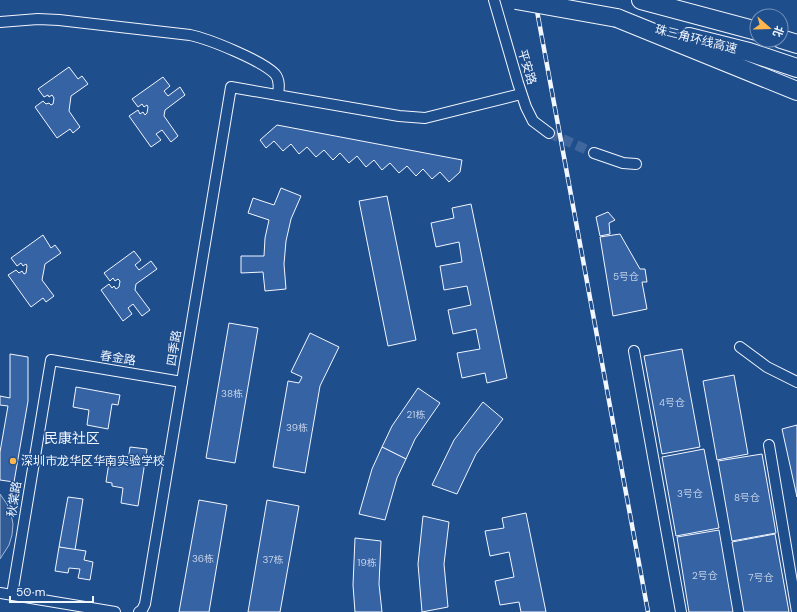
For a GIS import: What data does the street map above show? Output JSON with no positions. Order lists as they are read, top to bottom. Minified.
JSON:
{"streets":{"highway":["珠三角环线高速"],"street":["平安路","四季路","春金路","秋棠路"]},"crossings":[["四季路","春金路"],["春金路","秋棠路"]],"districts":["民康社区"],"places":["深圳市龙华区华南实验学校"],"house_numbers":["5号仓","38栋","4号仓","21栋","39栋","3号仓","8号仓","36栋","37栋","19栋","2号仓","7号仓"],"scale_bar":"50 m","north":"right"}
